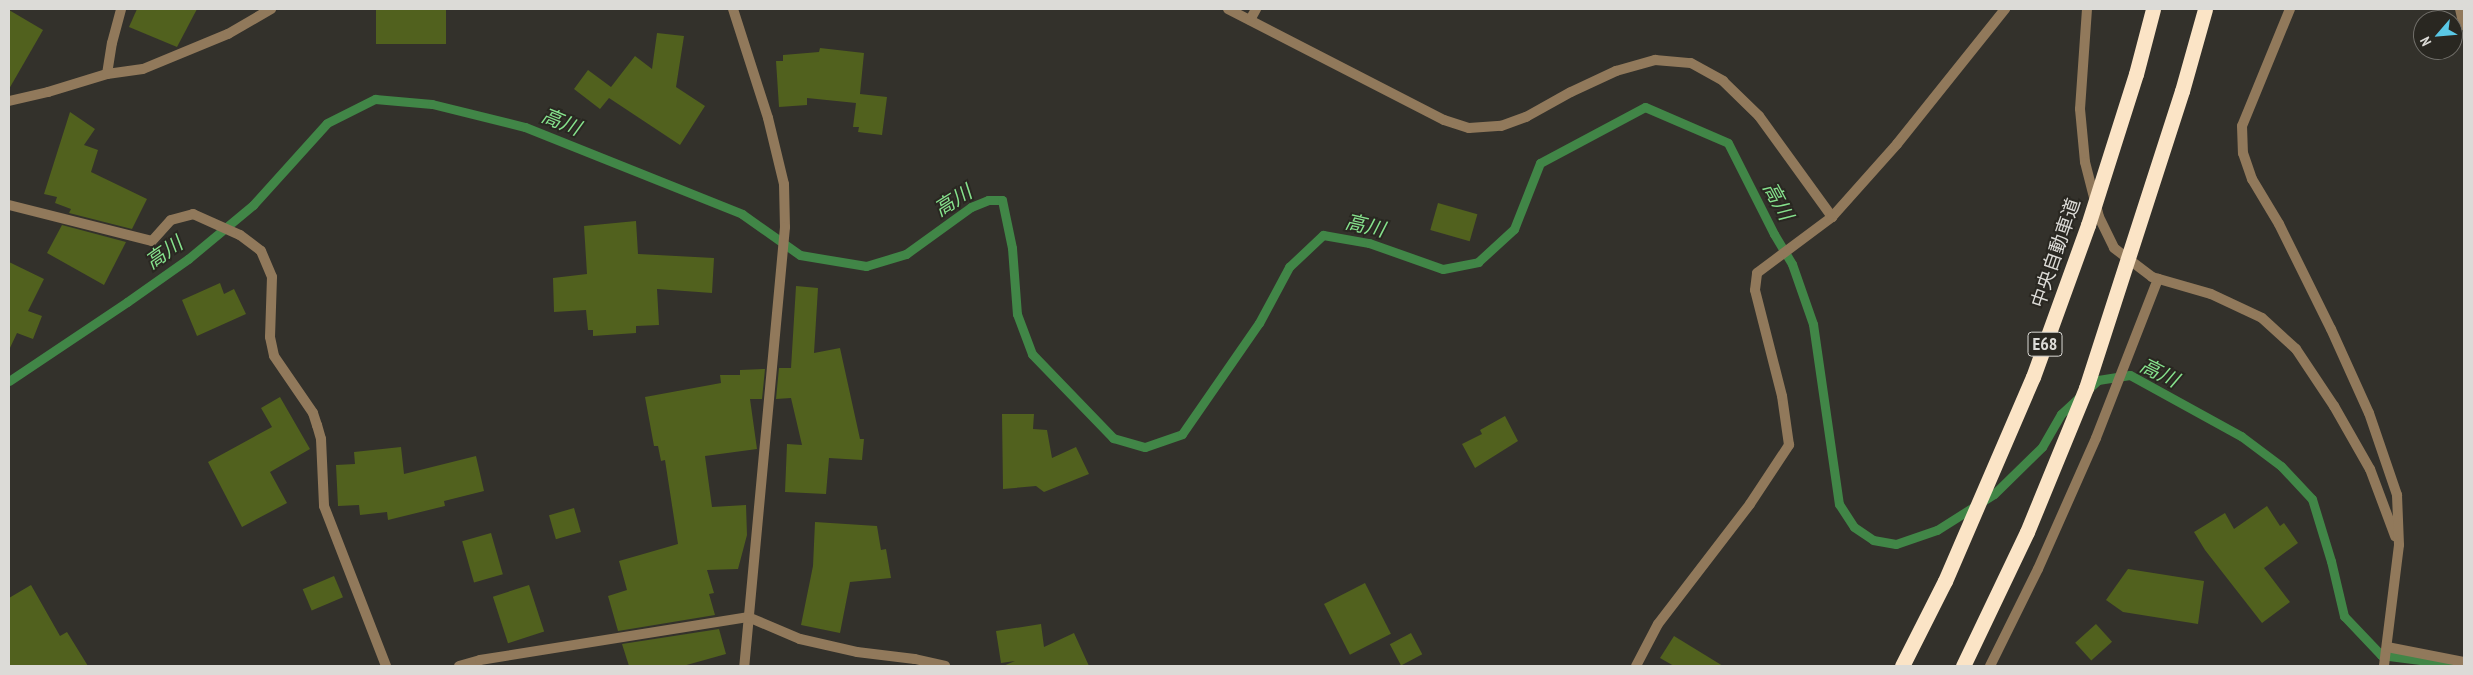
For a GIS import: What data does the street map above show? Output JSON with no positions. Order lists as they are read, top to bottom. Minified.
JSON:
{"streets":{"highway":["中央自動車道","E68"]},"water":["高川"],"north":"bottom left"}
